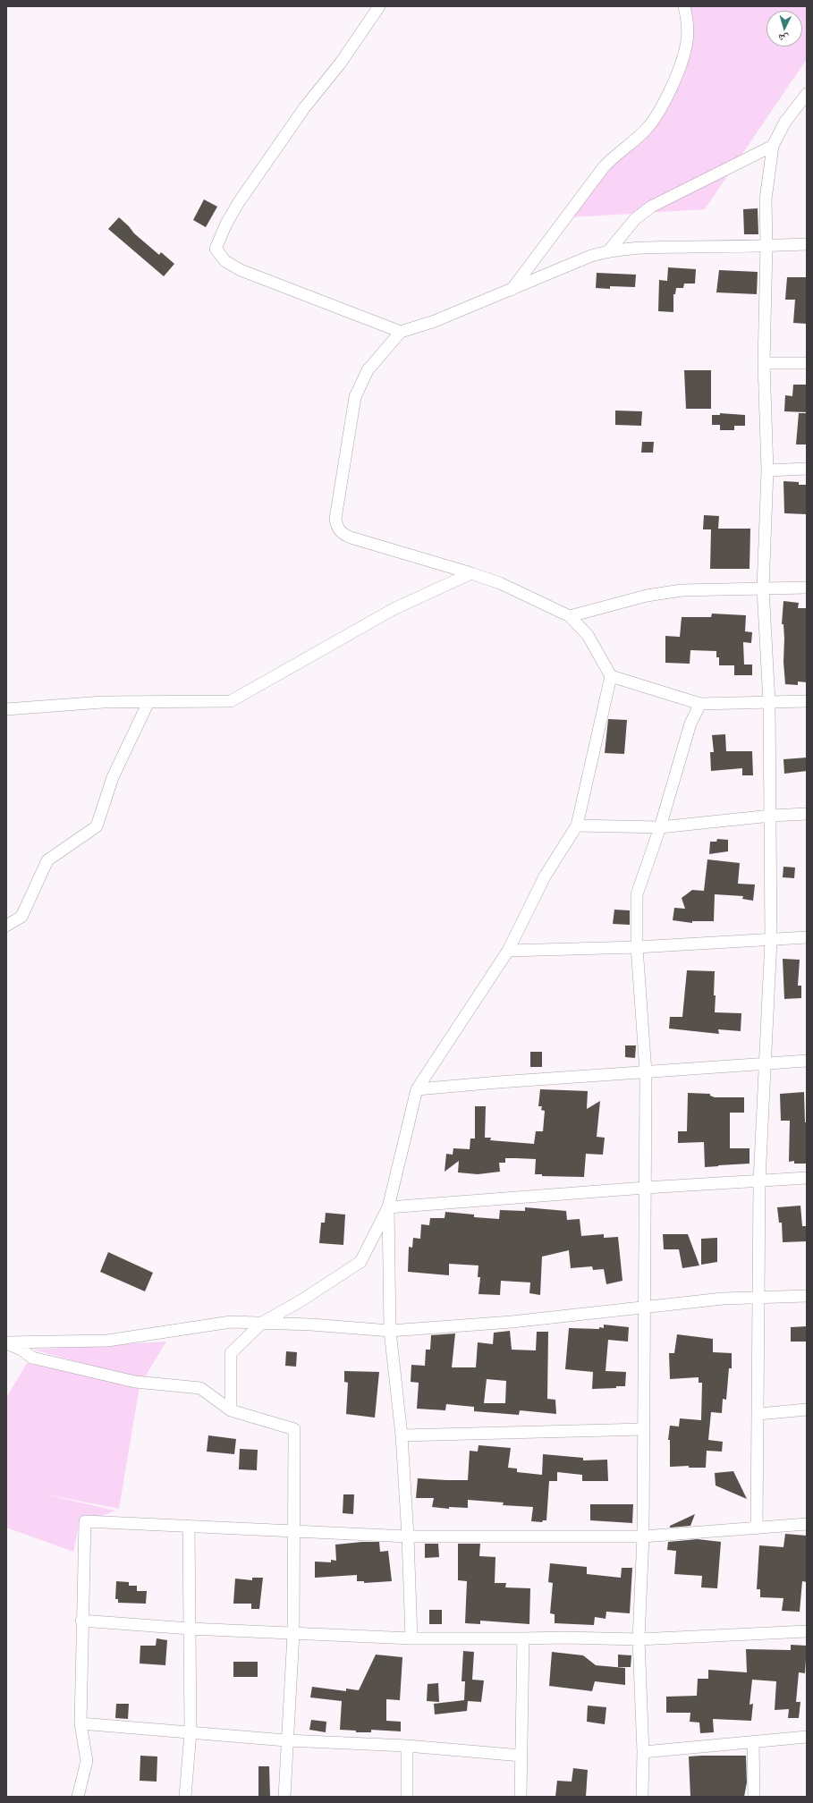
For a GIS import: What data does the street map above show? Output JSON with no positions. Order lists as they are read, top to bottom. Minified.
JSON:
{"north":"bottom"}
